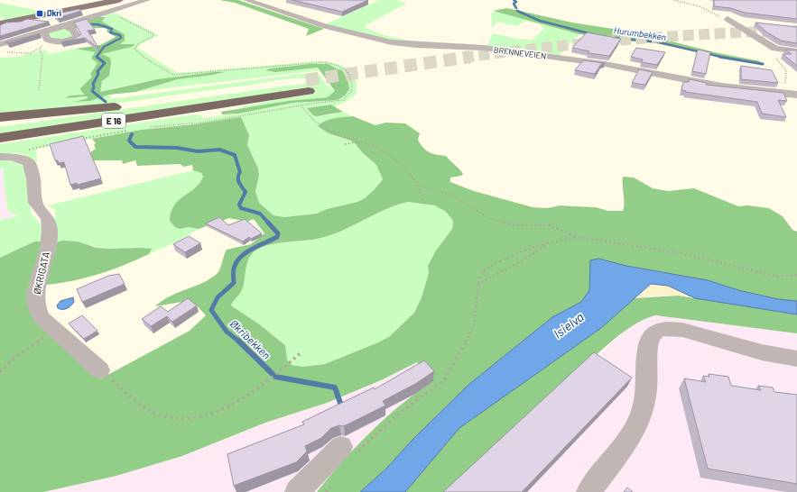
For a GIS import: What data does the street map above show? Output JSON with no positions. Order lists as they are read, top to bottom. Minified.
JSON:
{"streets":{"highway":["E 16"],"street":["BRENNEVEIEN","ØKRIGATA"]},"water":["Hurumbekken","Isielva","Økribekken"],"places":{"transit":["Økri"]}}
